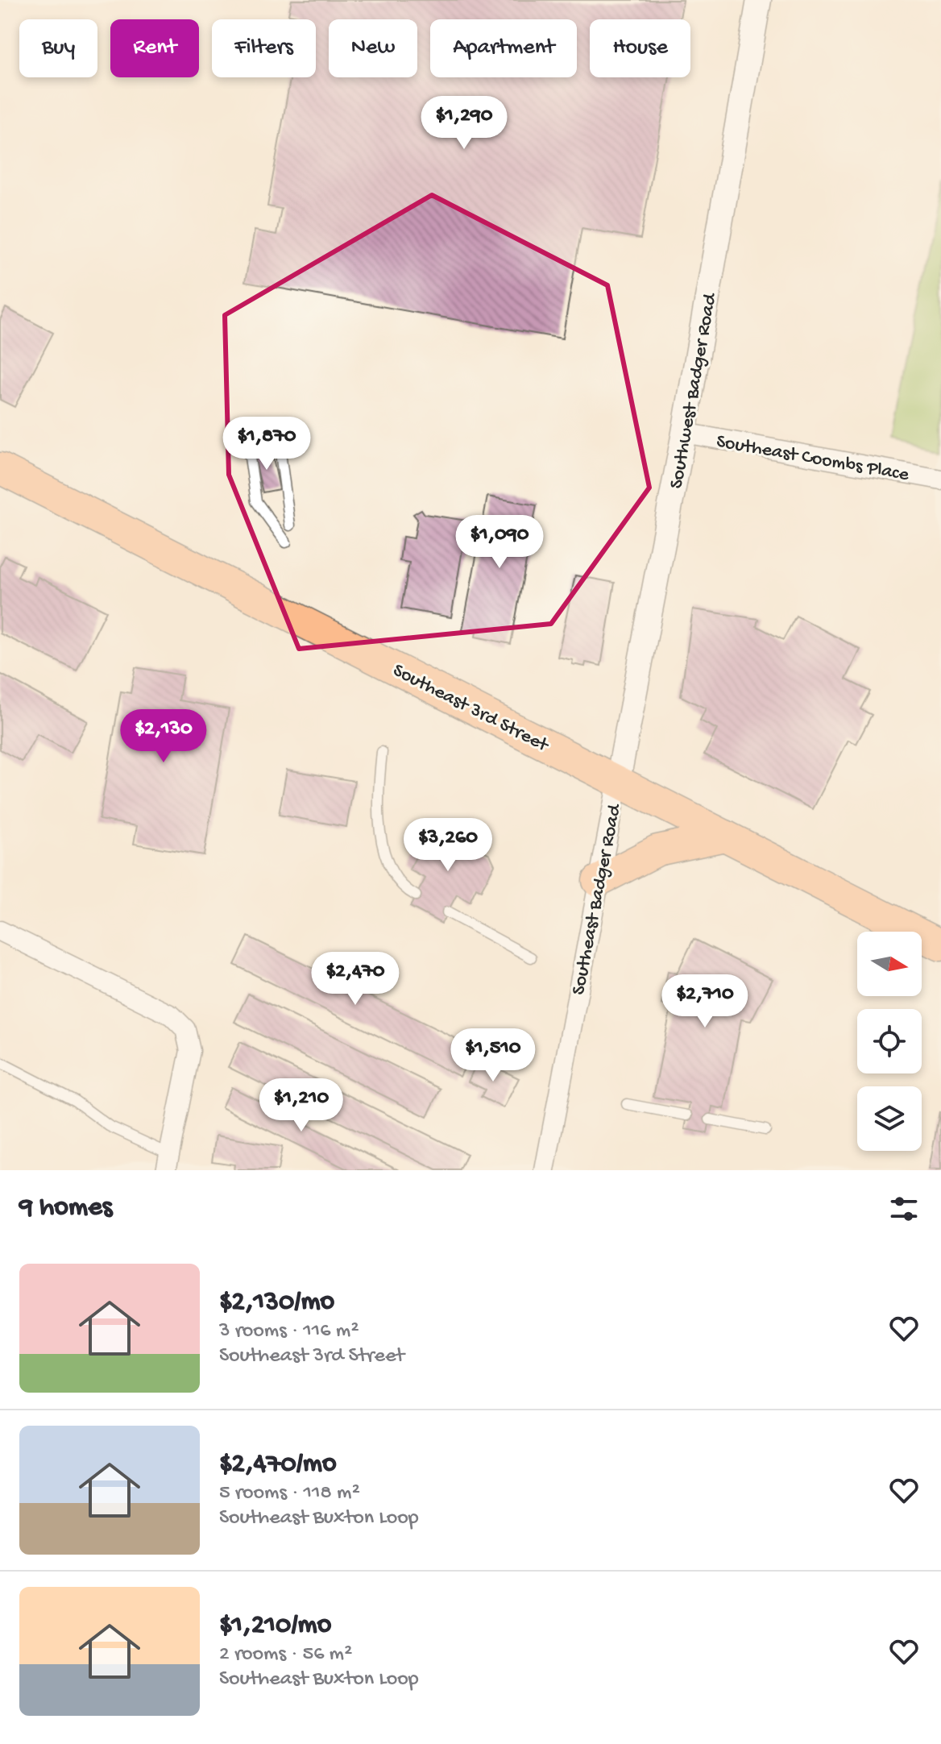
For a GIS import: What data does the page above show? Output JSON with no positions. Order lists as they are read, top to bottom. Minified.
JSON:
{"streets":{"main road":["Southeast 3rd Street"],"street":["Southwest Badger Road","Southeast Coombs Place","Southeast Badger Road"]},"crossings":[["Southwest Badger Road","Southeast Coombs Place"],["Southwest Badger Road","Southeast 3rd Street"],["Southwest Badger Road","Southeast Badger Road"],["Southeast 3rd Street","Southeast Badger Road"]],"north":"right","page":{"chip":["Buy","Rent","Filters","New","Apartment","House"],"price":["$1,290","$1,870","$1,090","$2,130","$3,260","$2,470","$2,710","$1,510","$1,210"],"heading":"9 homes","list":[{"name":"$2,130/mo","note":"3 rooms · 116 m² · Southeast 3rd Street"},{"name":"$2,470/mo","note":"5 rooms · 118 m² · Southeast Buxton Loop"},{"name":"$1,210/mo","note":"2 rooms · 56 m² · Southeast Buxton Loop"}]}}
